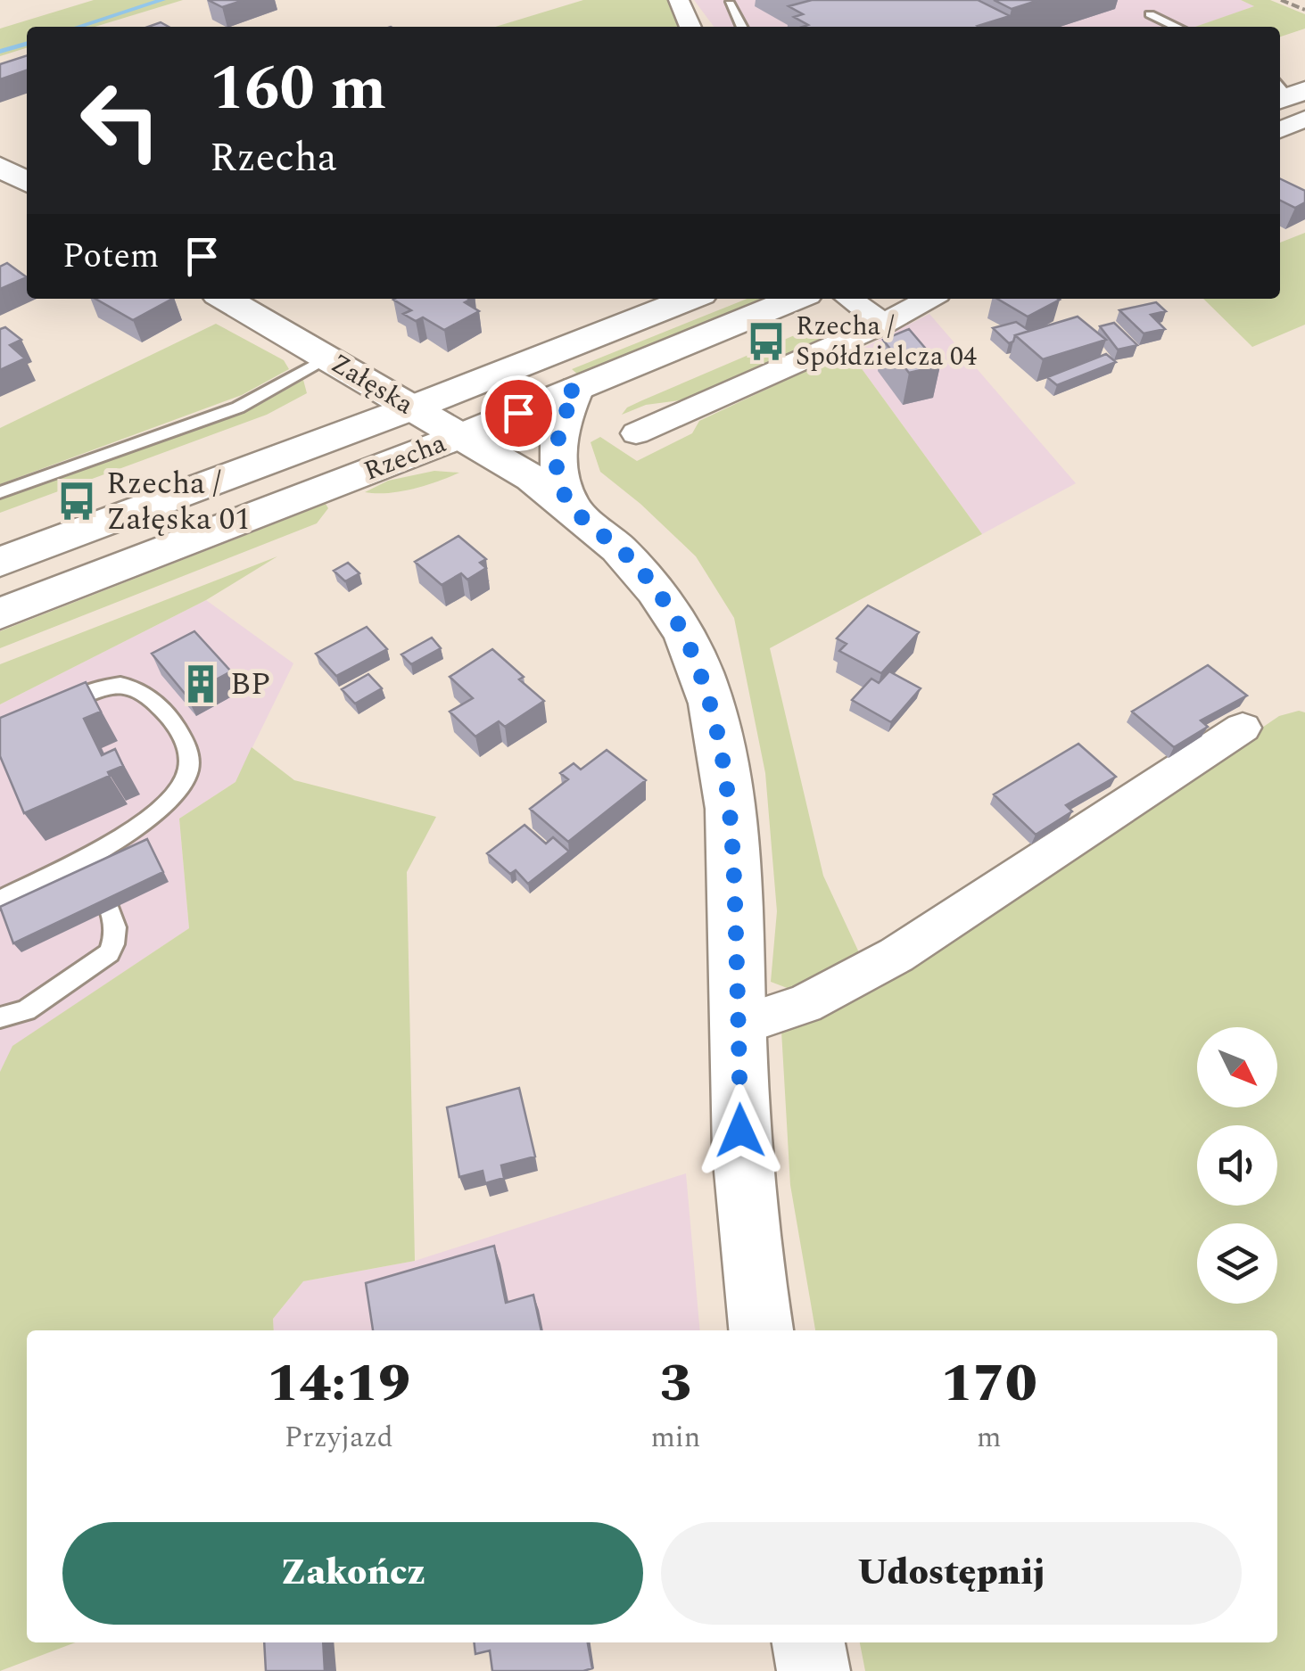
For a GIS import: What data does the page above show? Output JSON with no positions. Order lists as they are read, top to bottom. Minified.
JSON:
{"streets":{"main road":["Załęska","Rzecha"]},"crossings":[["Załęska","Rzecha"]],"places":{"bus stop":["Rzecha / Spółdzielcza 04","Rzecha / Załęska 01"],"building":["BP"]},"north":"bottom right","page":{"turn":["160 m","Rzecha"],"then":"Potem","eta":["14:19","Przyjazd","3","min","170","m"],"buttons":["Zakończ","Udostępnij"]}}
